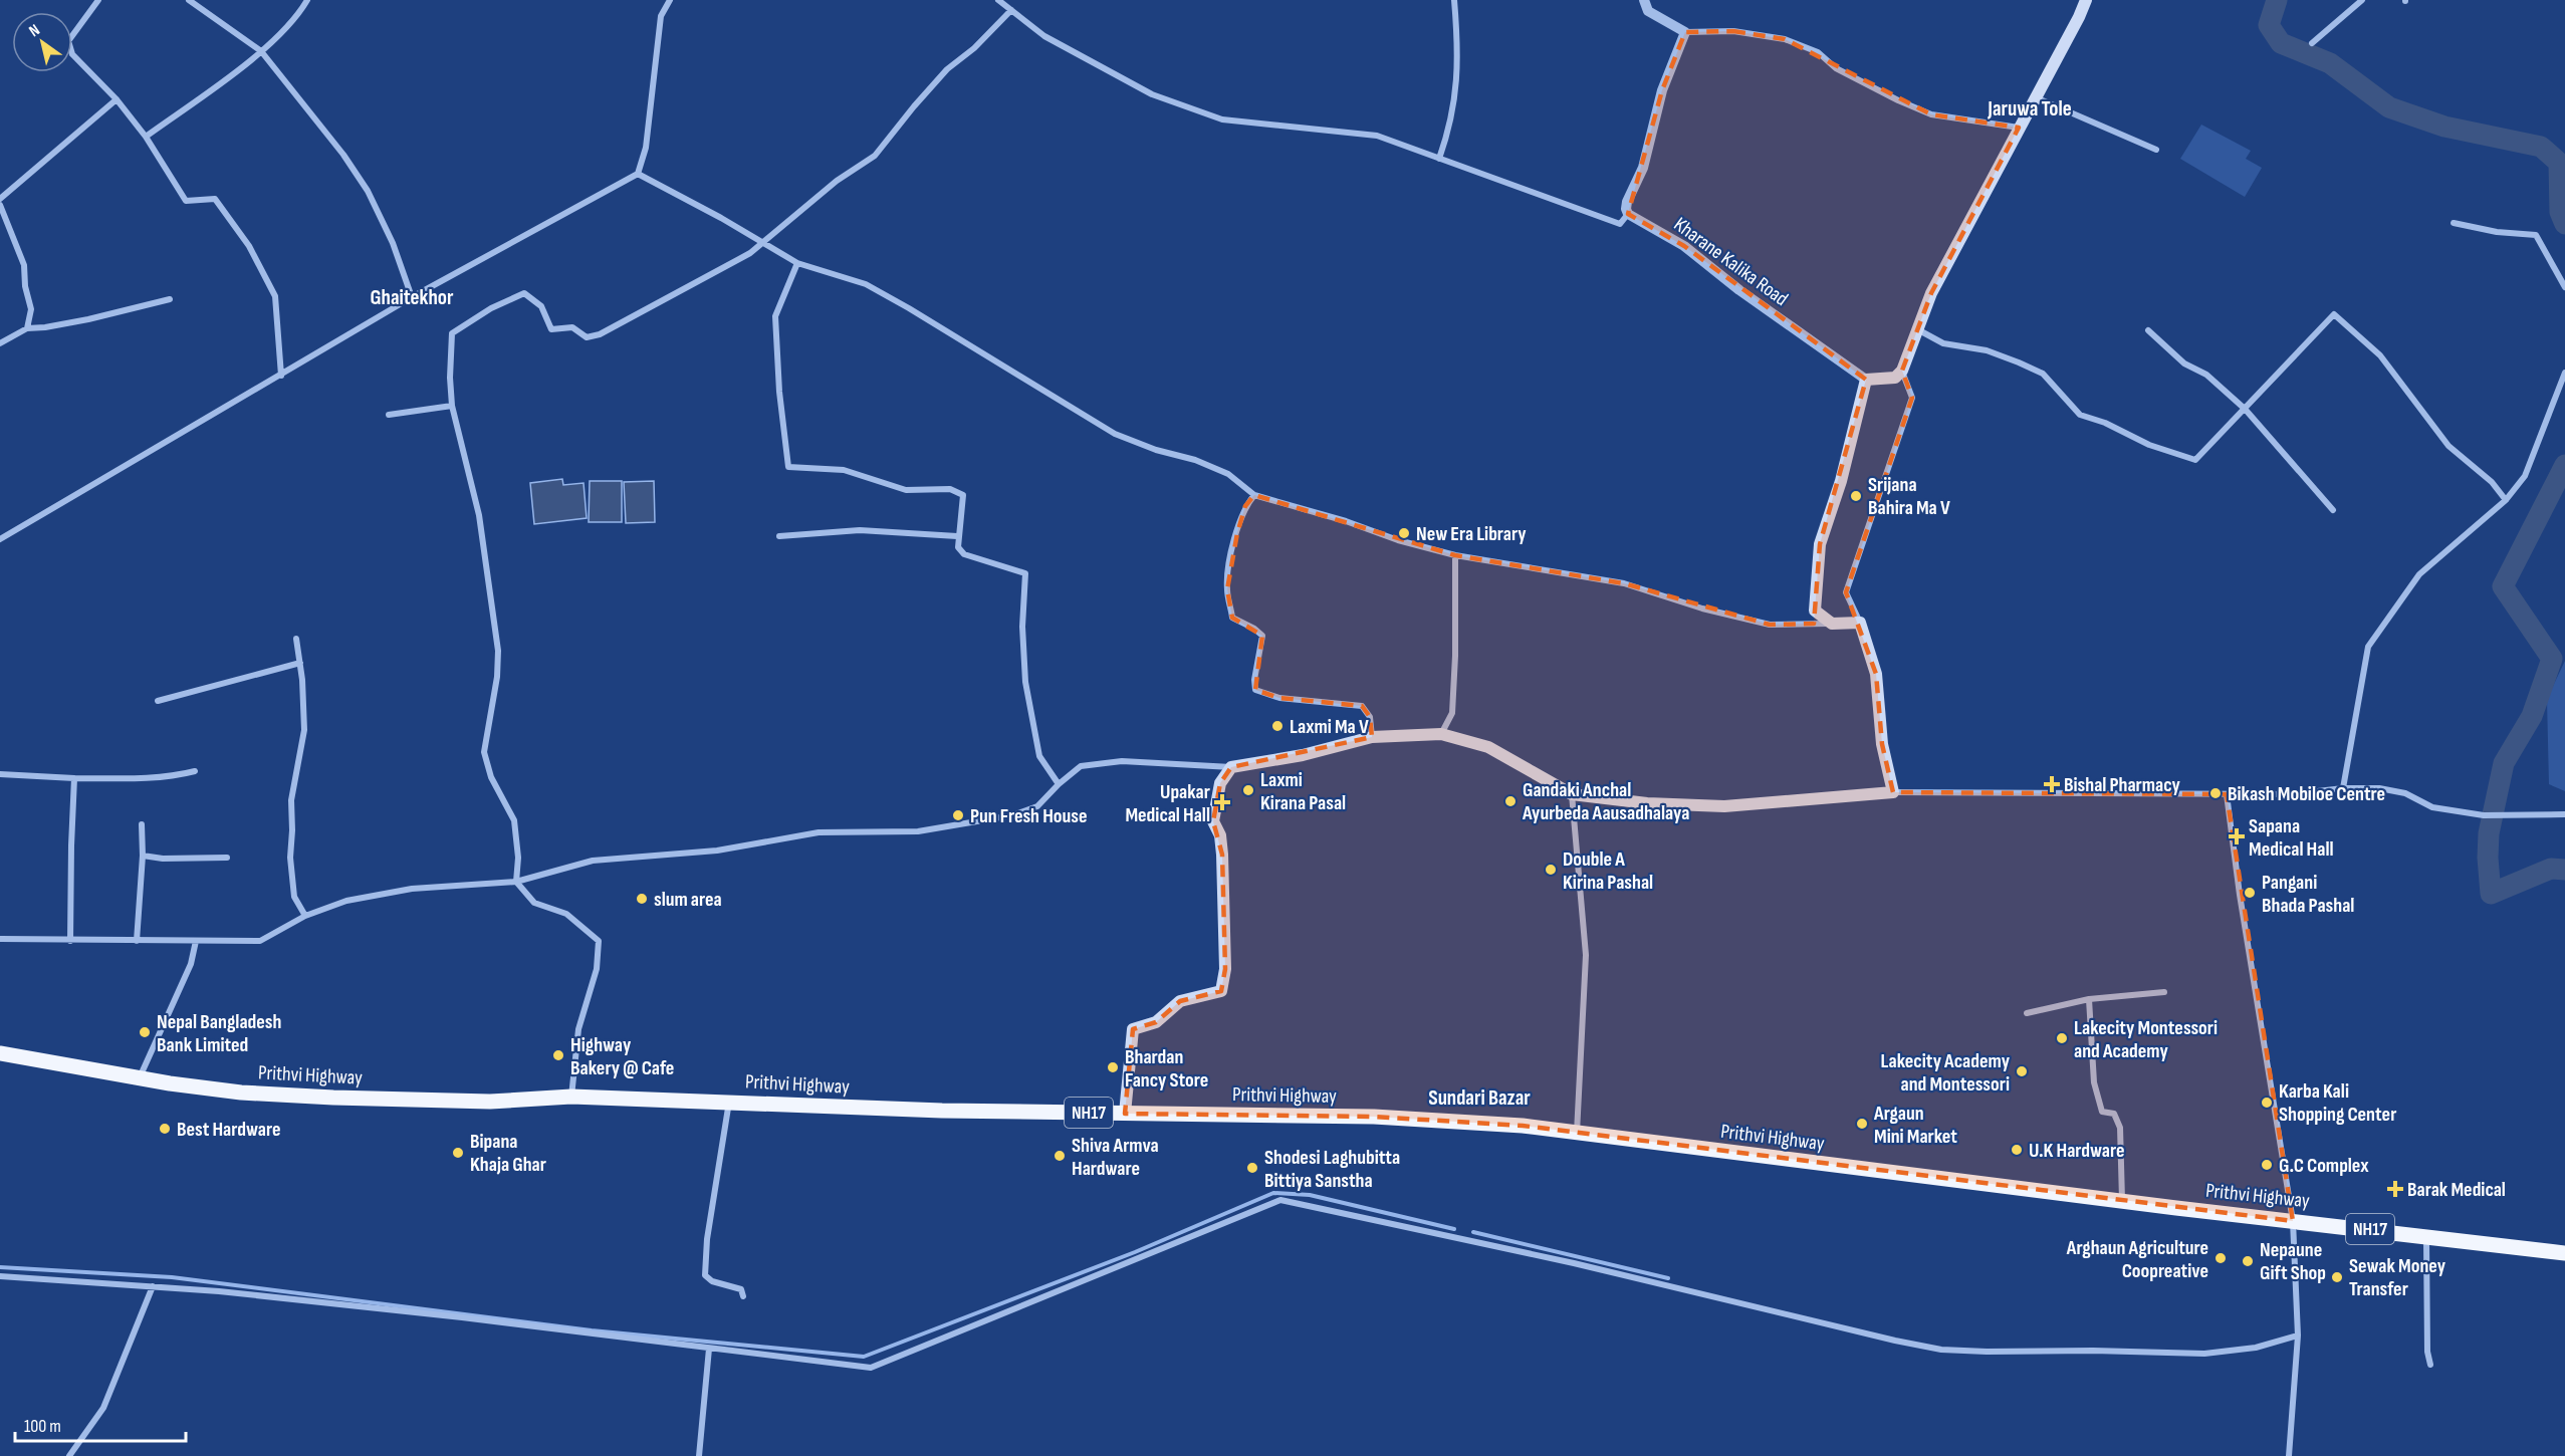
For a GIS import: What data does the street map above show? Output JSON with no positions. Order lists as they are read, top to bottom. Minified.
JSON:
{"streets":{"highway":["Prithvi Highway","NH17"],"street":["Kharane Kalika Road"]},"districts":["Jaruwa Tole","Ghaitekhor","Sundari Bazar"],"places":{"other":["Srijana Bahira Ma V","New Era Library","Laxmi Ma V","Laxmi Kirana Pasal","Bikash Mobiloe Centre","Gandaki Anchal Ayurbeda Aausadhalaya","Pun Fresh House","Double A Kirina Pashal","Pangani Bhada Pashal","slum area","Nepal Bangladesh Bank Limited","Lakecity Montessori and Academy","Highway Bakery @ Cafe","Bhardan Fancy Store","Lakecity Academy and Montessori","Karba Kali Shopping Center","Argaun Mini Market","Best Hardware","U.K Hardware","Bipana Khaja Ghar","Shiva Armva Hardware","G.C Complex","Shodesi Laghubitta Bittiya Sanstha","Arghaun Agriculture Coopreative","Nepaune Gift Shop","Sewak Money Transfer"],"health":["Bishal Pharmacy","Upakar Medical Hall","Sapana Medical Hall","Barak Medical"]},"scale_bar":"100 m","north":"top left"}
